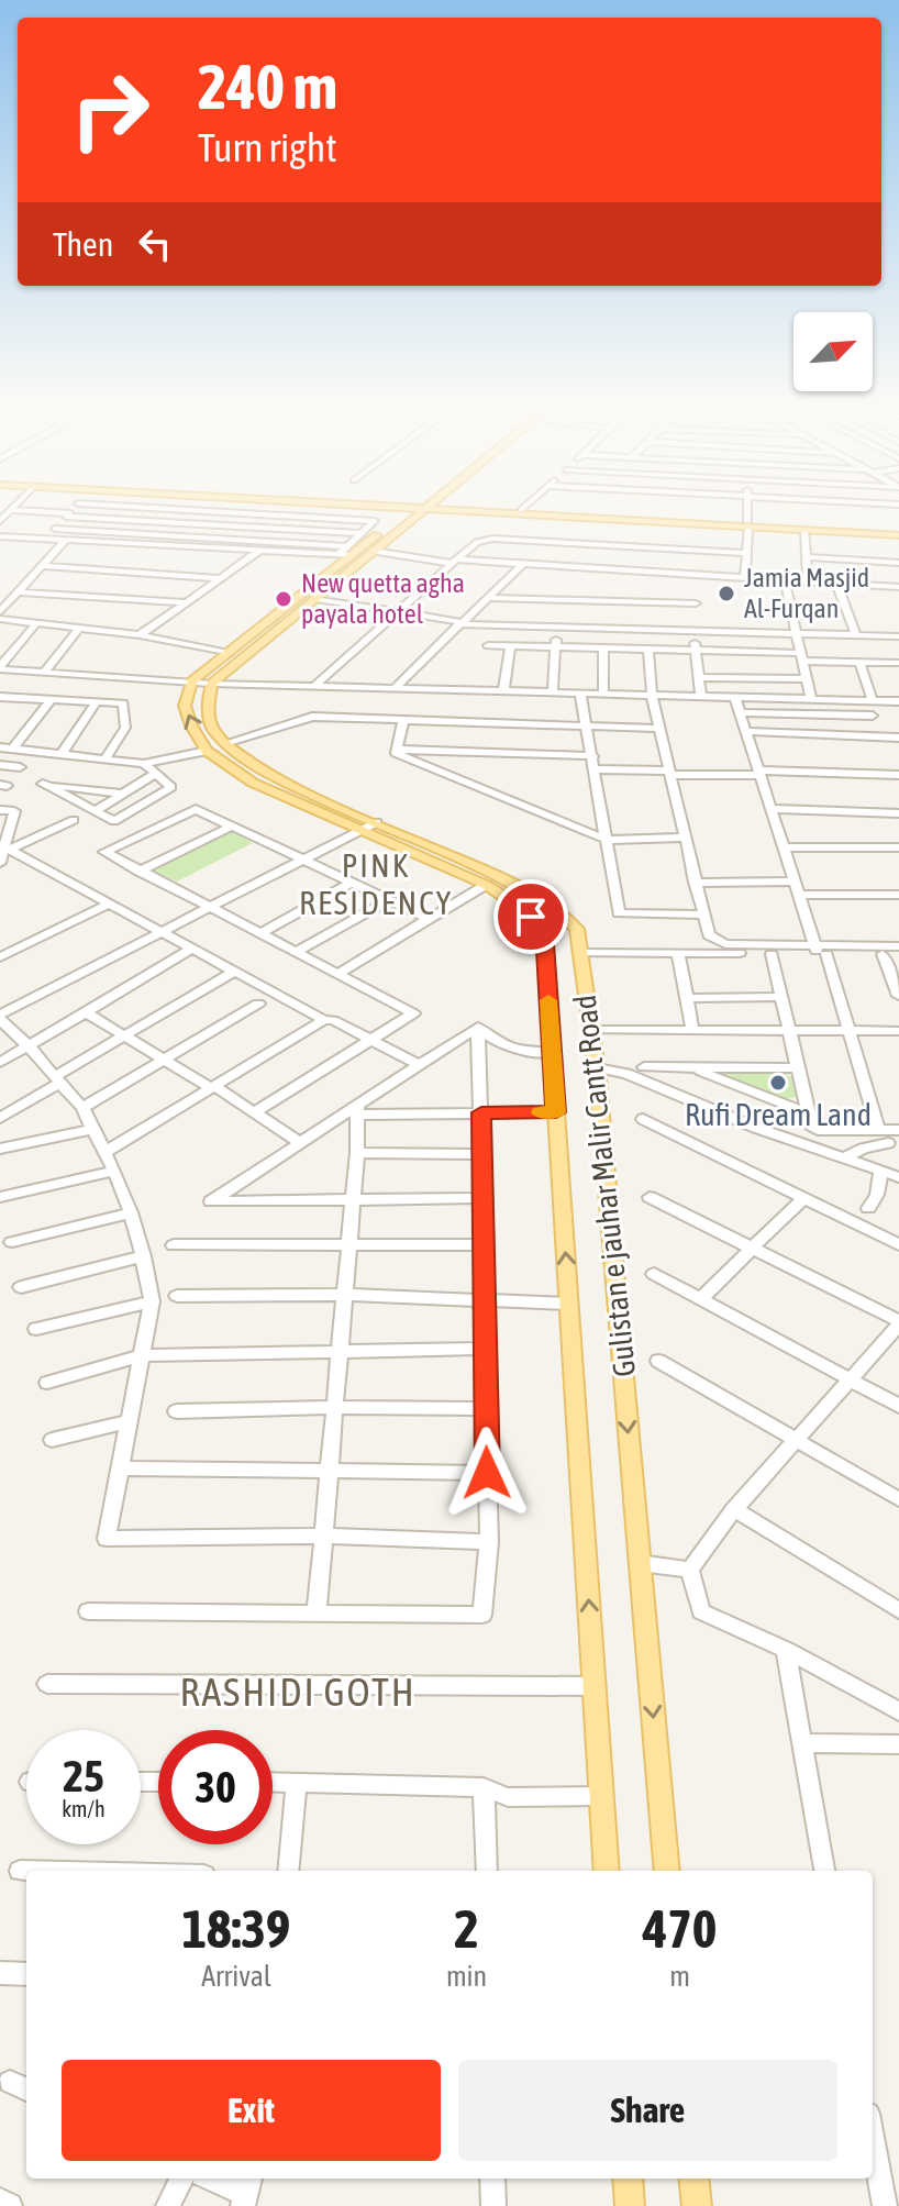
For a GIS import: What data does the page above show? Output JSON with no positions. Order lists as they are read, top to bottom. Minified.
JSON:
{"streets":{"main road":["Gulistan e jauhar Malir Cantt Road"]},"districts":["PINK RESIDENCY","RASHIDI GOTH"],"places":["Jamia Masjid Al-Furqan","New quetta agha payala hotel","Rufi Dream Land"],"north":"top right","page":{"turn":["240 m","Turn right"],"then":"Then","speed":"25 km/h","limit":"30","eta":["18:39","Arrival","2","min","470","m"],"buttons":["Exit","Share"]}}
